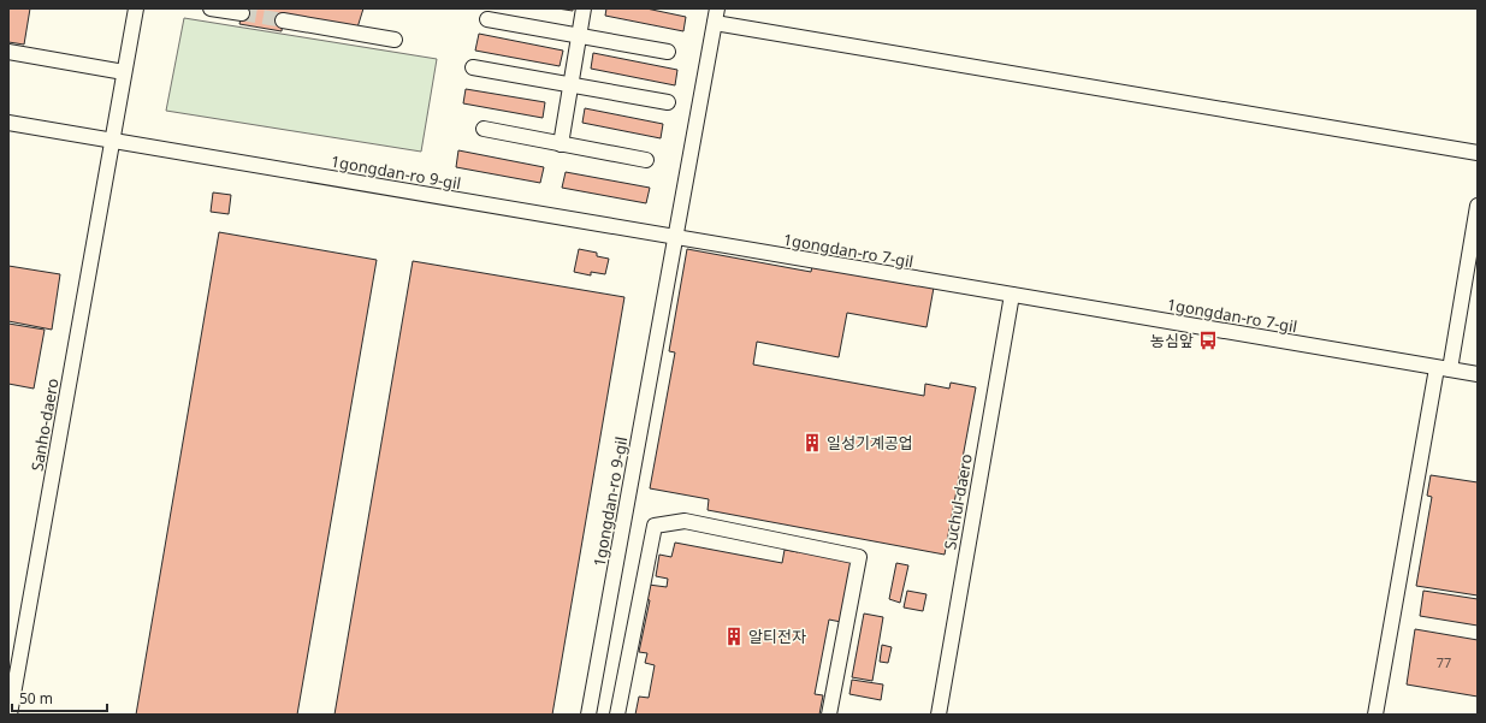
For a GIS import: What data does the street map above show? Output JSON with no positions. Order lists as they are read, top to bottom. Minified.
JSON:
{"streets":{"street":["1gongdan-ro 9-gil","1gongdan-ro 7-gil","Sanho-daero","Suchul-daero"]},"crossings":[["1gongdan-ro 9-gil","1gongdan-ro 7-gil"],["1gongdan-ro 9-gil","Sanho-daero"],["1gongdan-ro 7-gil","Suchul-daero"]],"places":{"bus stop":["농심앞"],"building":["일성기계공업","알티전자"]},"house_numbers":["77"],"scale_bar":"50 m"}
